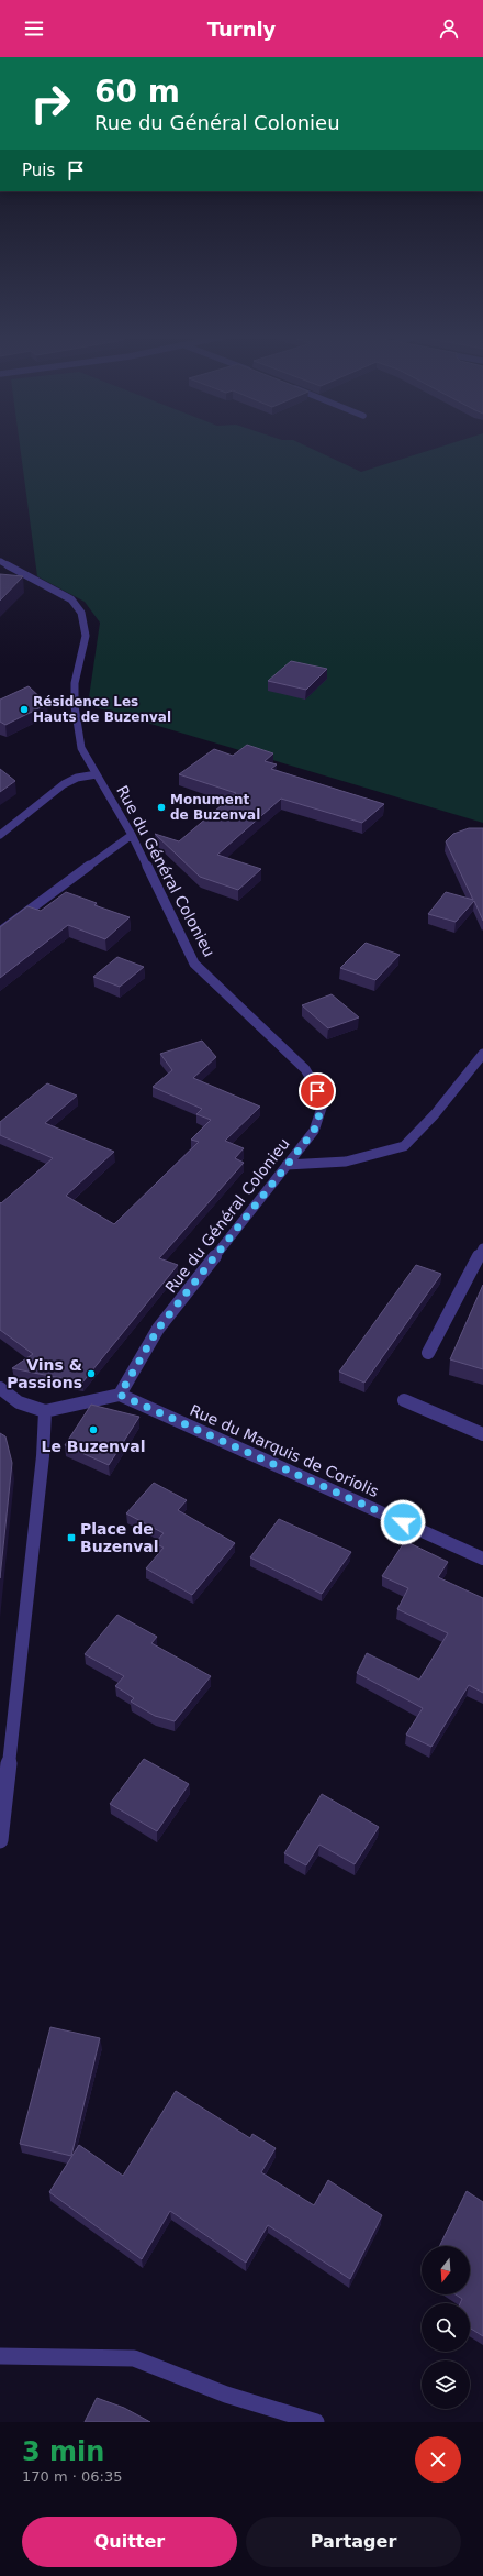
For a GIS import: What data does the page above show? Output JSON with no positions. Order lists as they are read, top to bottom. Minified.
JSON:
{"streets":{"street":["Rue du Général Colonieu","Rue du Marquis de Coriolis"]},"crossings":[["Rue du Général Colonieu","Rue du Marquis de Coriolis"]],"places":{"other":["Résidence Les Hauts de Buzenval","Monument de Buzenval","Vins & Passions","Le Buzenval"],"transit":["Place de Buzenval"]},"north":"bottom","page":{"header":"Turnly","turn":["60 m","Rue du Général Colonieu"],"then":"Puis","heading":["3 min","170 m · 06:35"],"buttons":["Quitter","Partager"]}}
